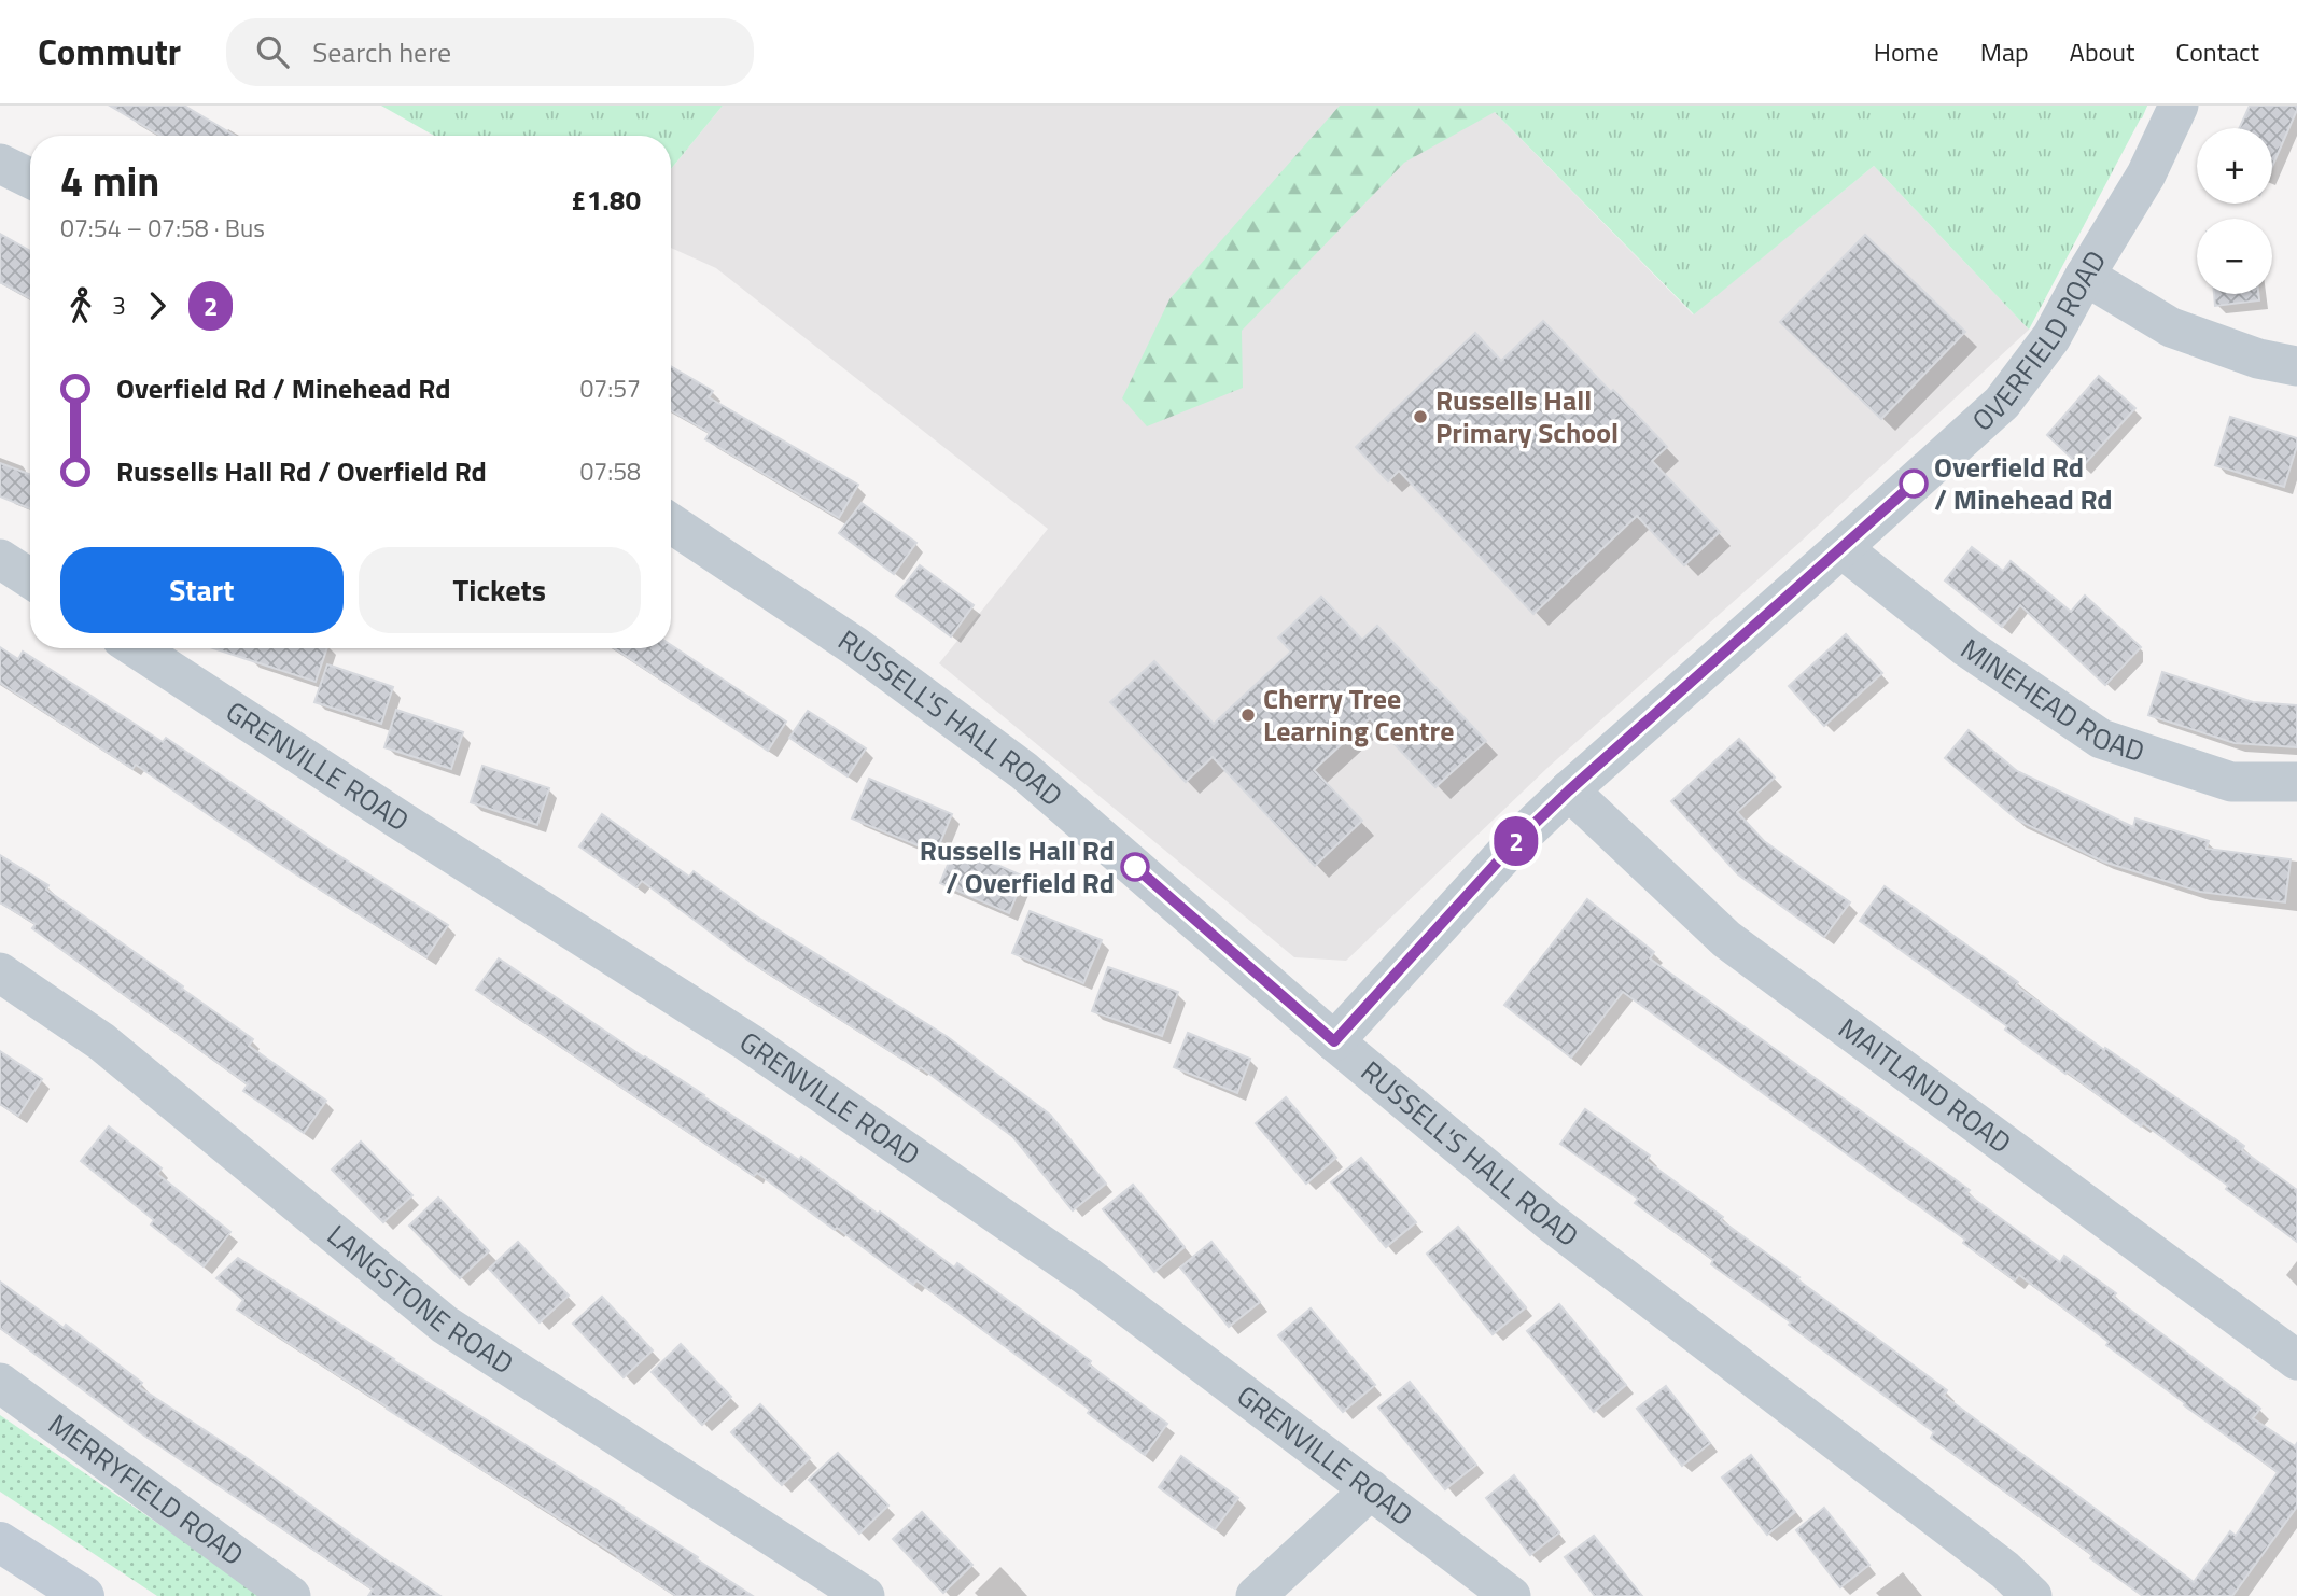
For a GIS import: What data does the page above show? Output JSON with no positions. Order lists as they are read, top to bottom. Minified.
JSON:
{"streets":{"street":["OVERFIELD ROAD","MINEHEAD ROAD","RUSSELL'S HALL ROAD","GRENVILLE ROAD","MAITLAND ROAD","LANGSTONE ROAD","MERRYFIELD ROAD"]},"crossings":[["OVERFIELD ROAD","MINEHEAD ROAD"],["OVERFIELD ROAD","RUSSELL'S HALL ROAD"],["OVERFIELD ROAD","MAITLAND ROAD"]],"places":["Russells Hall Primary School","Overfield Rd / Minehead Rd","Cherry Tree Learning Centre","Russells Hall Rd / Overfield Rd"],"lines":["bus line 2"],"page":{"header":"Commutr","search":"Search here","nav":["Home","Map","About","Contact"],"on_map":"2","map_buttons":["+","−"],"heading":["4 min","07:54 – 07:58 · Bus","£1.80"],"legs":["3","2"],"list":[{"name":"Overfield Rd / Minehead Rd","value":"07:57"},{"name":"Russells Hall Rd / Overfield Rd","value":"07:58"}],"buttons":["Start","Tickets"]}}
